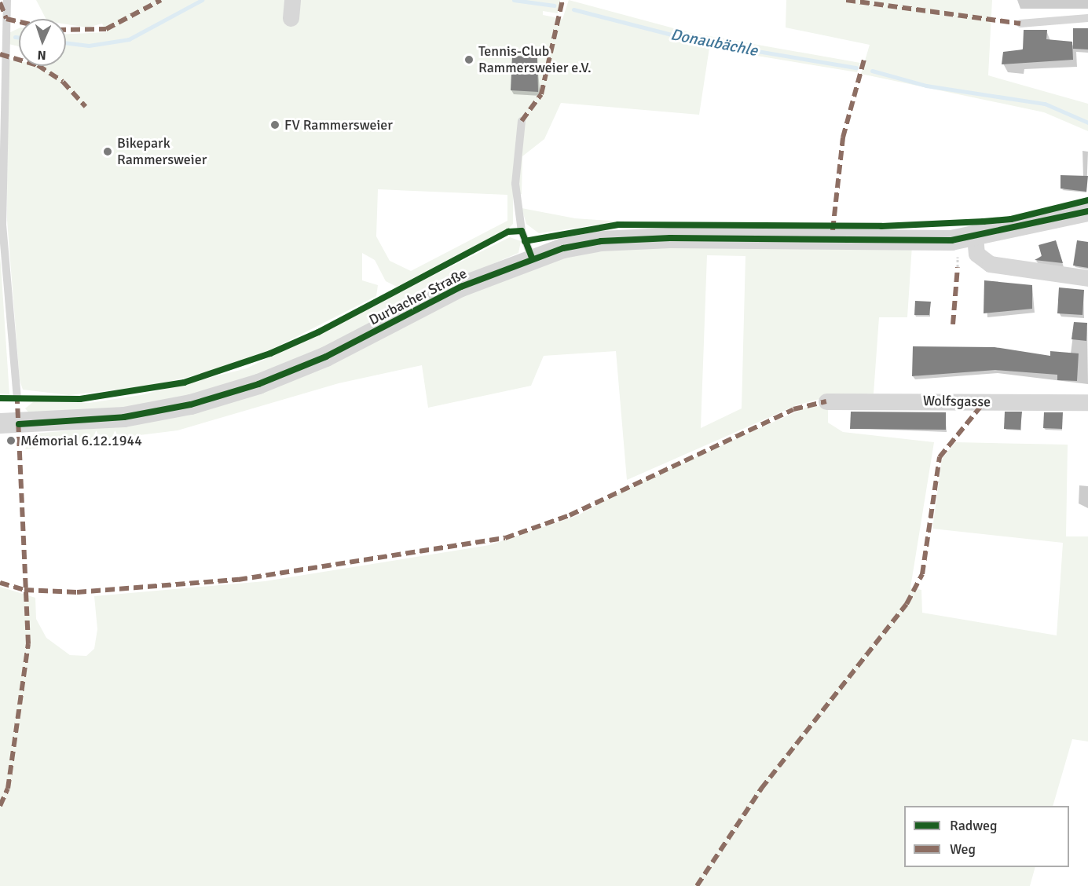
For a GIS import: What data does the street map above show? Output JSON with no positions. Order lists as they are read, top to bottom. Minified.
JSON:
{"streets":{"street":["Durbacher Straße","Wolfsgasse"]},"water":["Donaubächle"],"places":["Tennis-Club Rammersweier e.V.","FV Rammersweier","Bikepark Rammersweier","Mémorial 6.12.1944"],"legend":["Radweg","Weg"],"north":"bottom"}
